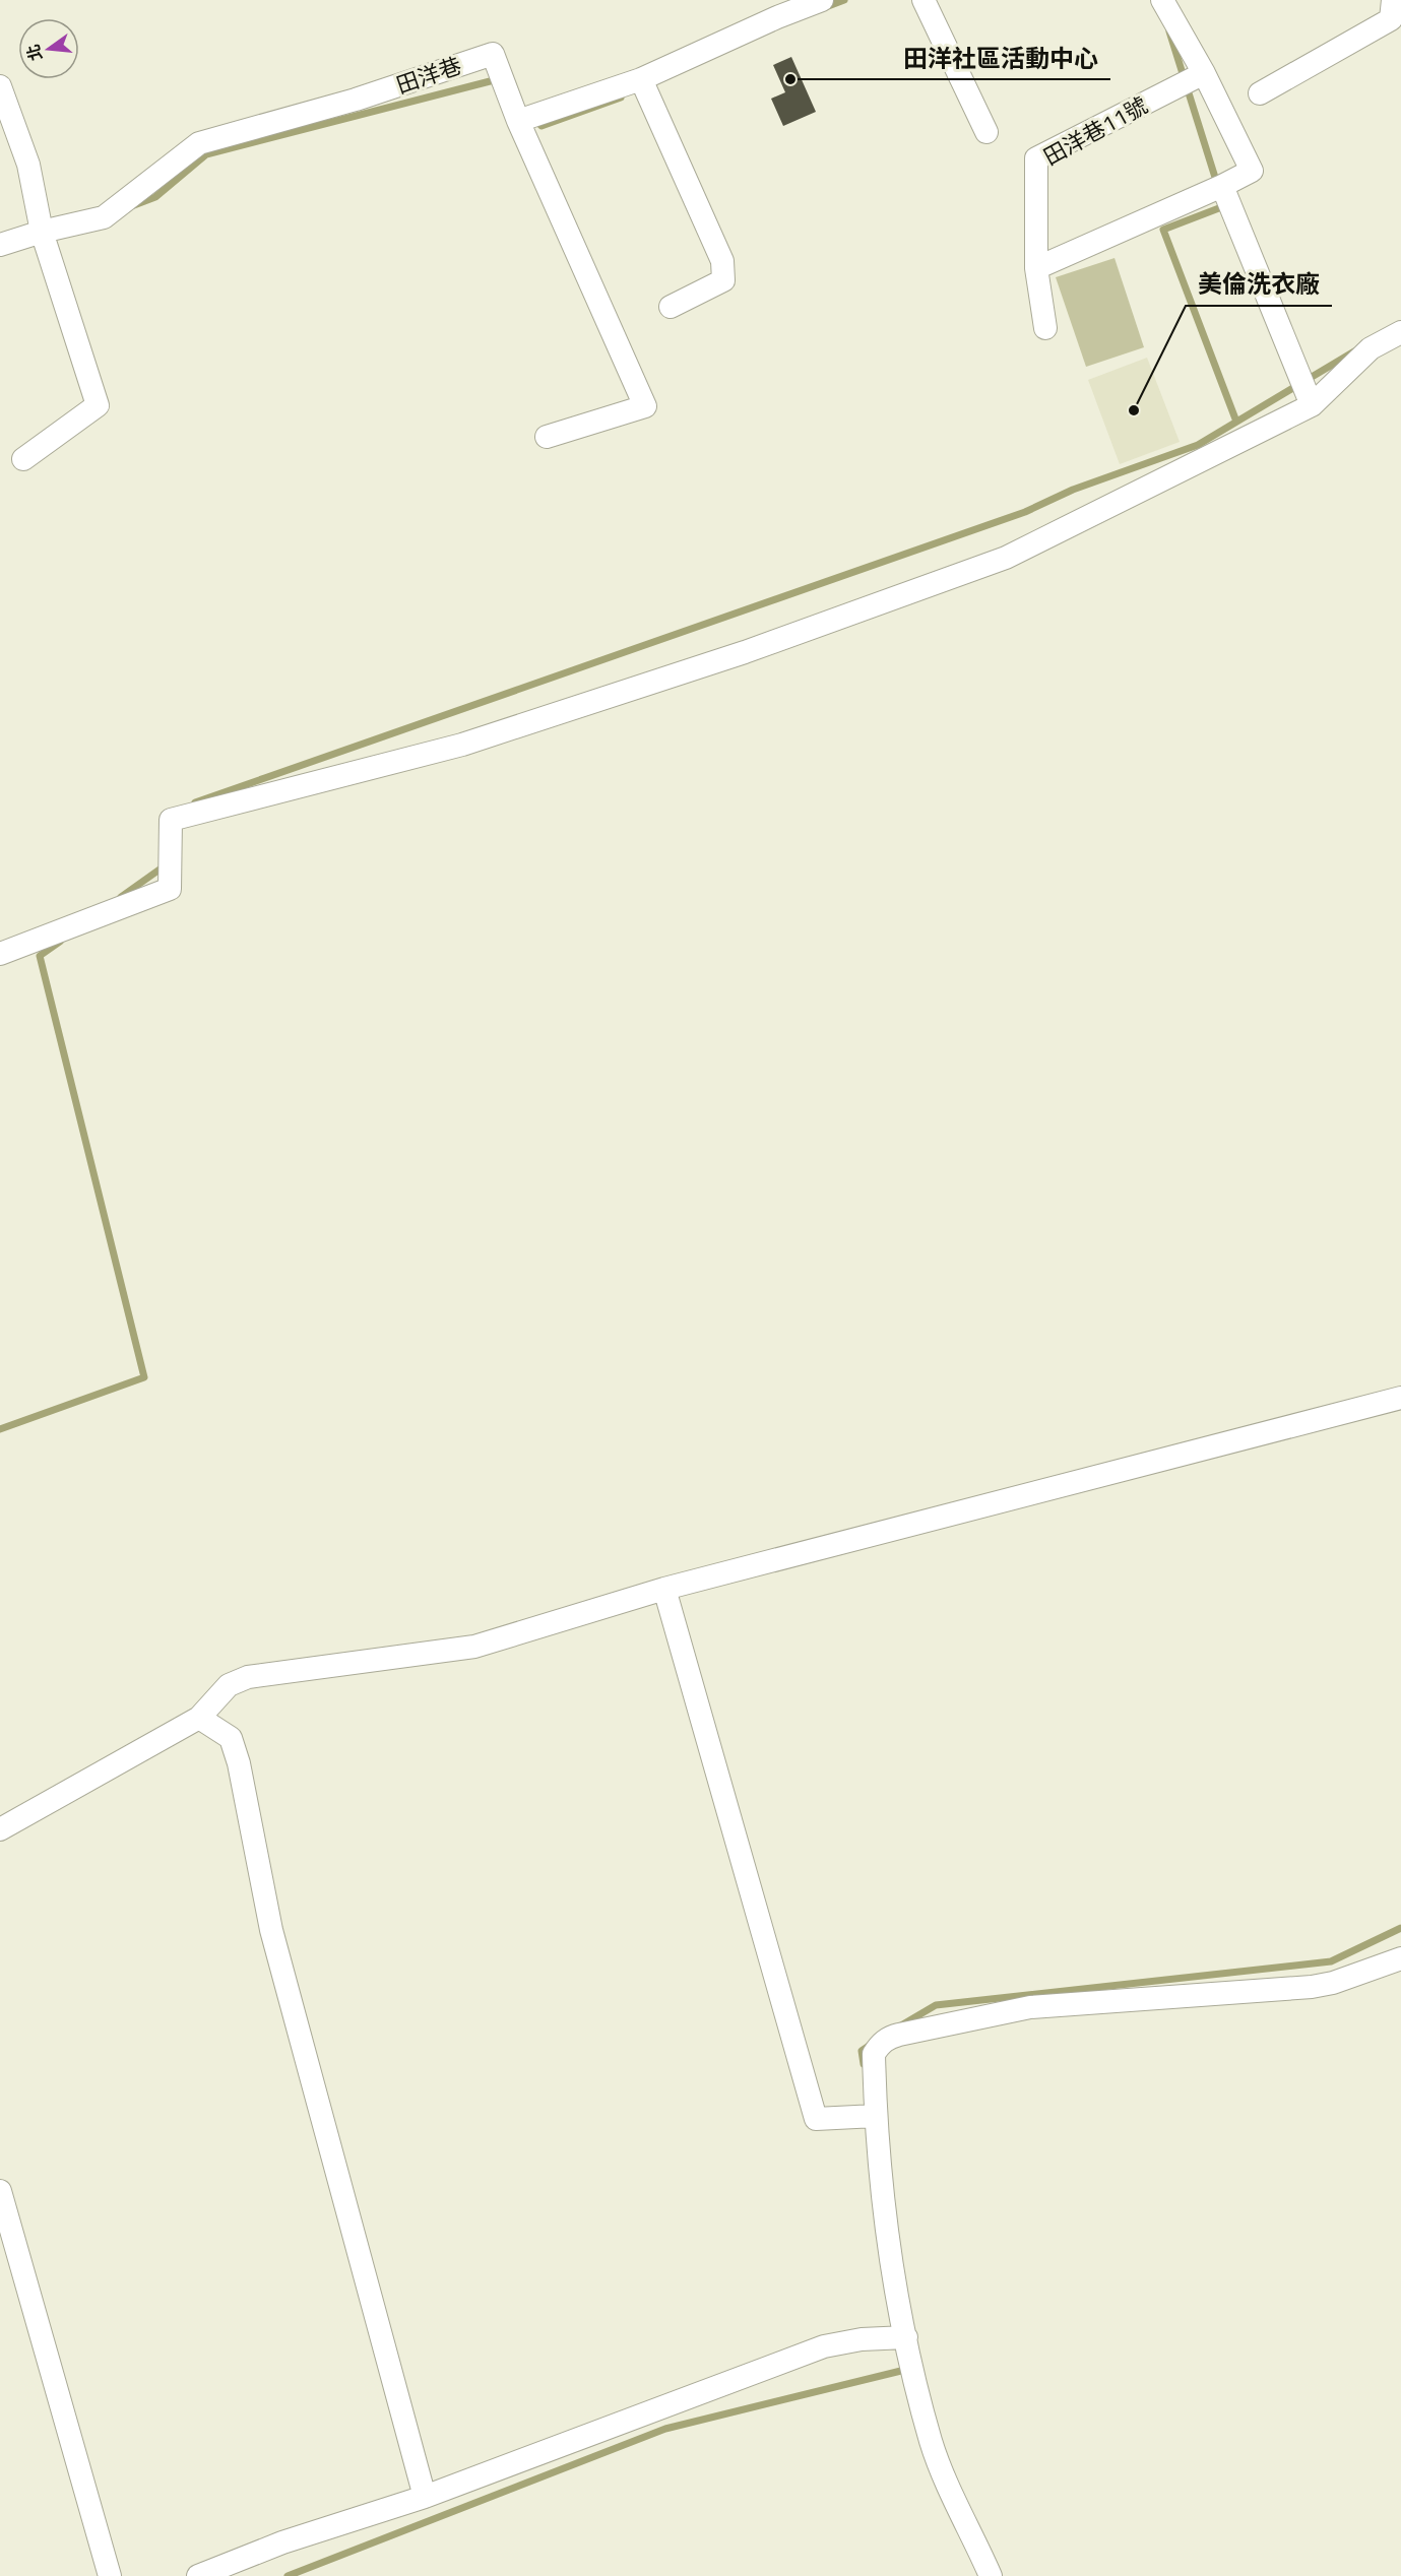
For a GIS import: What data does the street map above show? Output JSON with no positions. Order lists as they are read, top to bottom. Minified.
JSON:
{"streets":{"street":["田洋巷","田洋巷11號"]},"places":["田洋社區活動中心","美倫洗衣廠"],"north":"left"}
